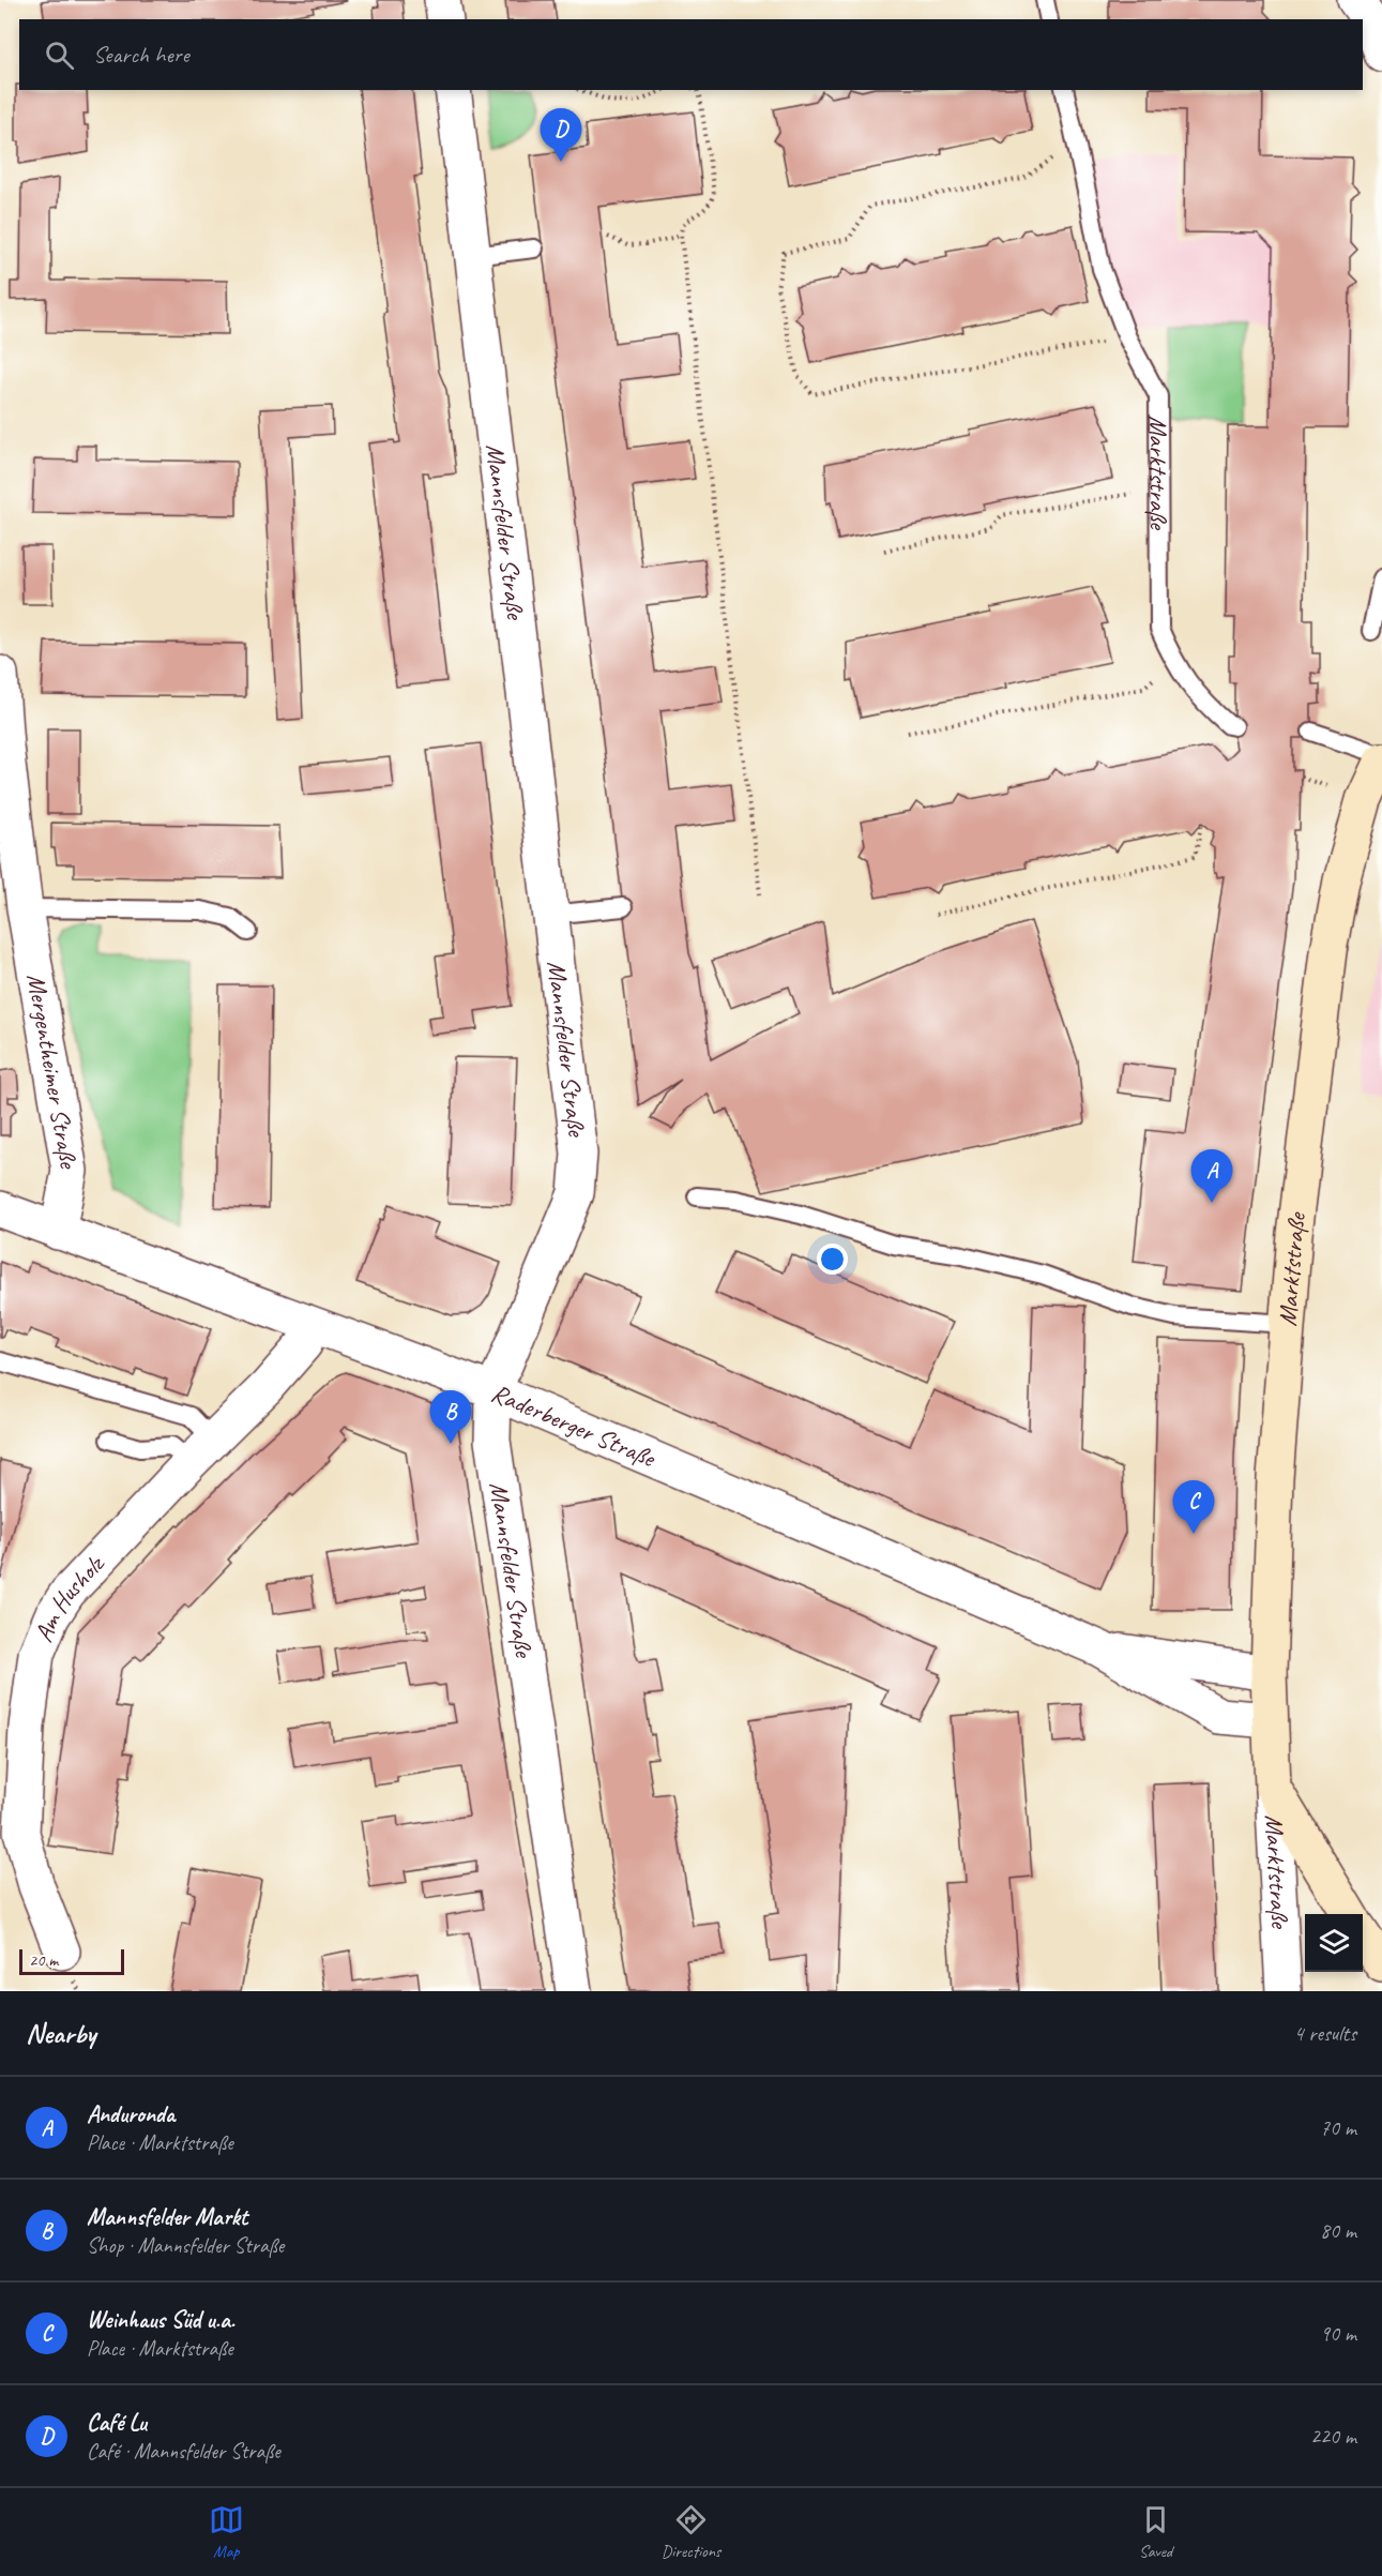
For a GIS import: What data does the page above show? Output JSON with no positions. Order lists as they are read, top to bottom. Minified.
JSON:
{"streets":{"main road":["Marktstraße"],"street":["Mannsfelder Straße","Mergentheimer Straße","Raderberger Straße","Am Husholz"]},"crossings":[["Marktstraße","Raderberger Straße"],["Mannsfelder Straße","Raderberger Straße"],["Mergentheimer Straße","Raderberger Straße"],["Raderberger Straße","Am Husholz"]],"scale_bar":"20 m","page":{"search":"Search here","pins":["D","A","B","C"],"scale":"20 m","heading":["Nearby","4 results"],"list":[{"mark":"A","name":"Anduronda","note":"Place · Marktstraße","value":"70 m"},{"mark":"B","name":"Mannsfelder Markt","note":"Shop · Mannsfelder Straße","value":"80 m"},{"mark":"C","name":"Weinhaus Süd u.a.","note":"Place · Marktstraße","value":"90 m"},{"mark":"D","name":"Café Lu","note":"Café · Mannsfelder Straße","value":"220 m"}],"nav":["Map","Directions","Saved"]}}
